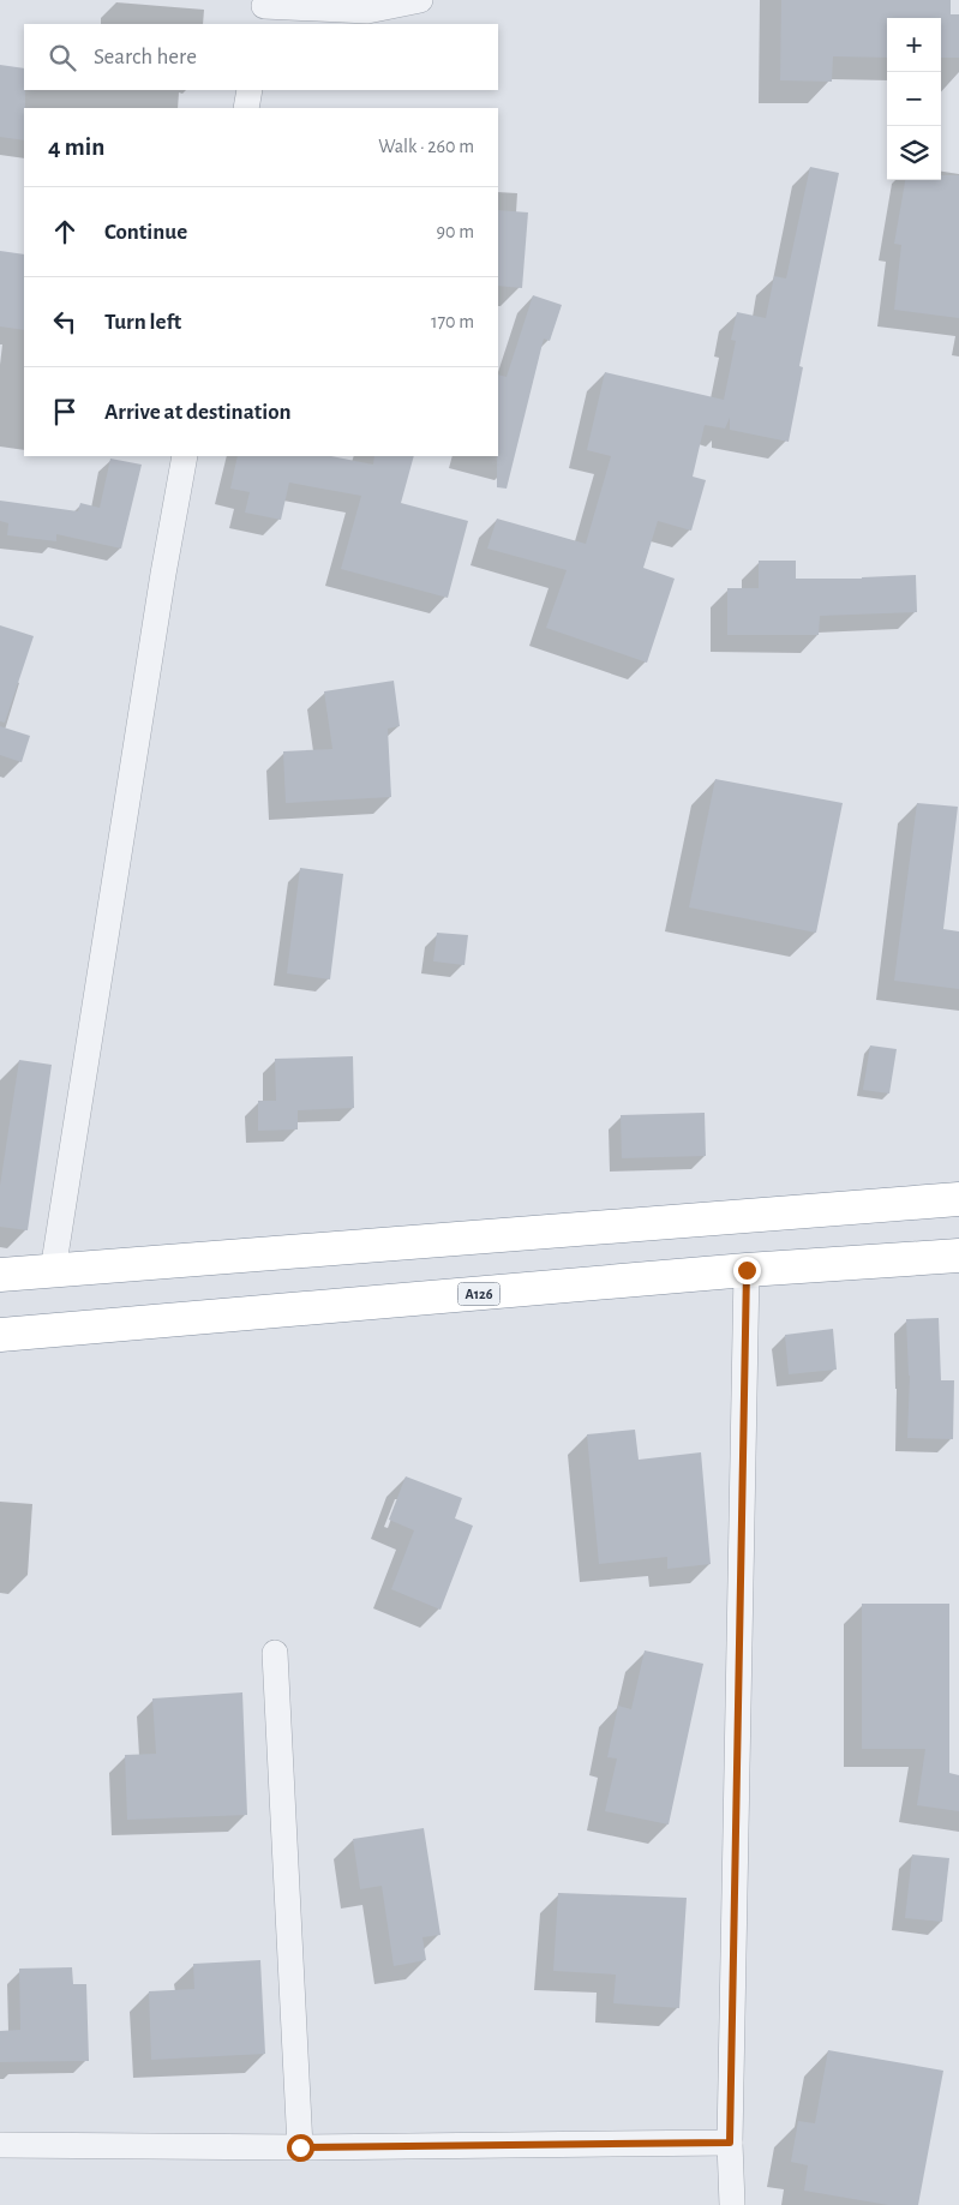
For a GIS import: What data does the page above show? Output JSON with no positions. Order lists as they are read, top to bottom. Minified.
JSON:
{"streets":{"highway":["A126"]},"page":{"map_buttons":["+","−"],"search":"Search here","heading":["4 min","Walk · 260 m"],"list":[["Continue","90 m"],["Turn left","170 m"],"Arrive at destination"]}}
